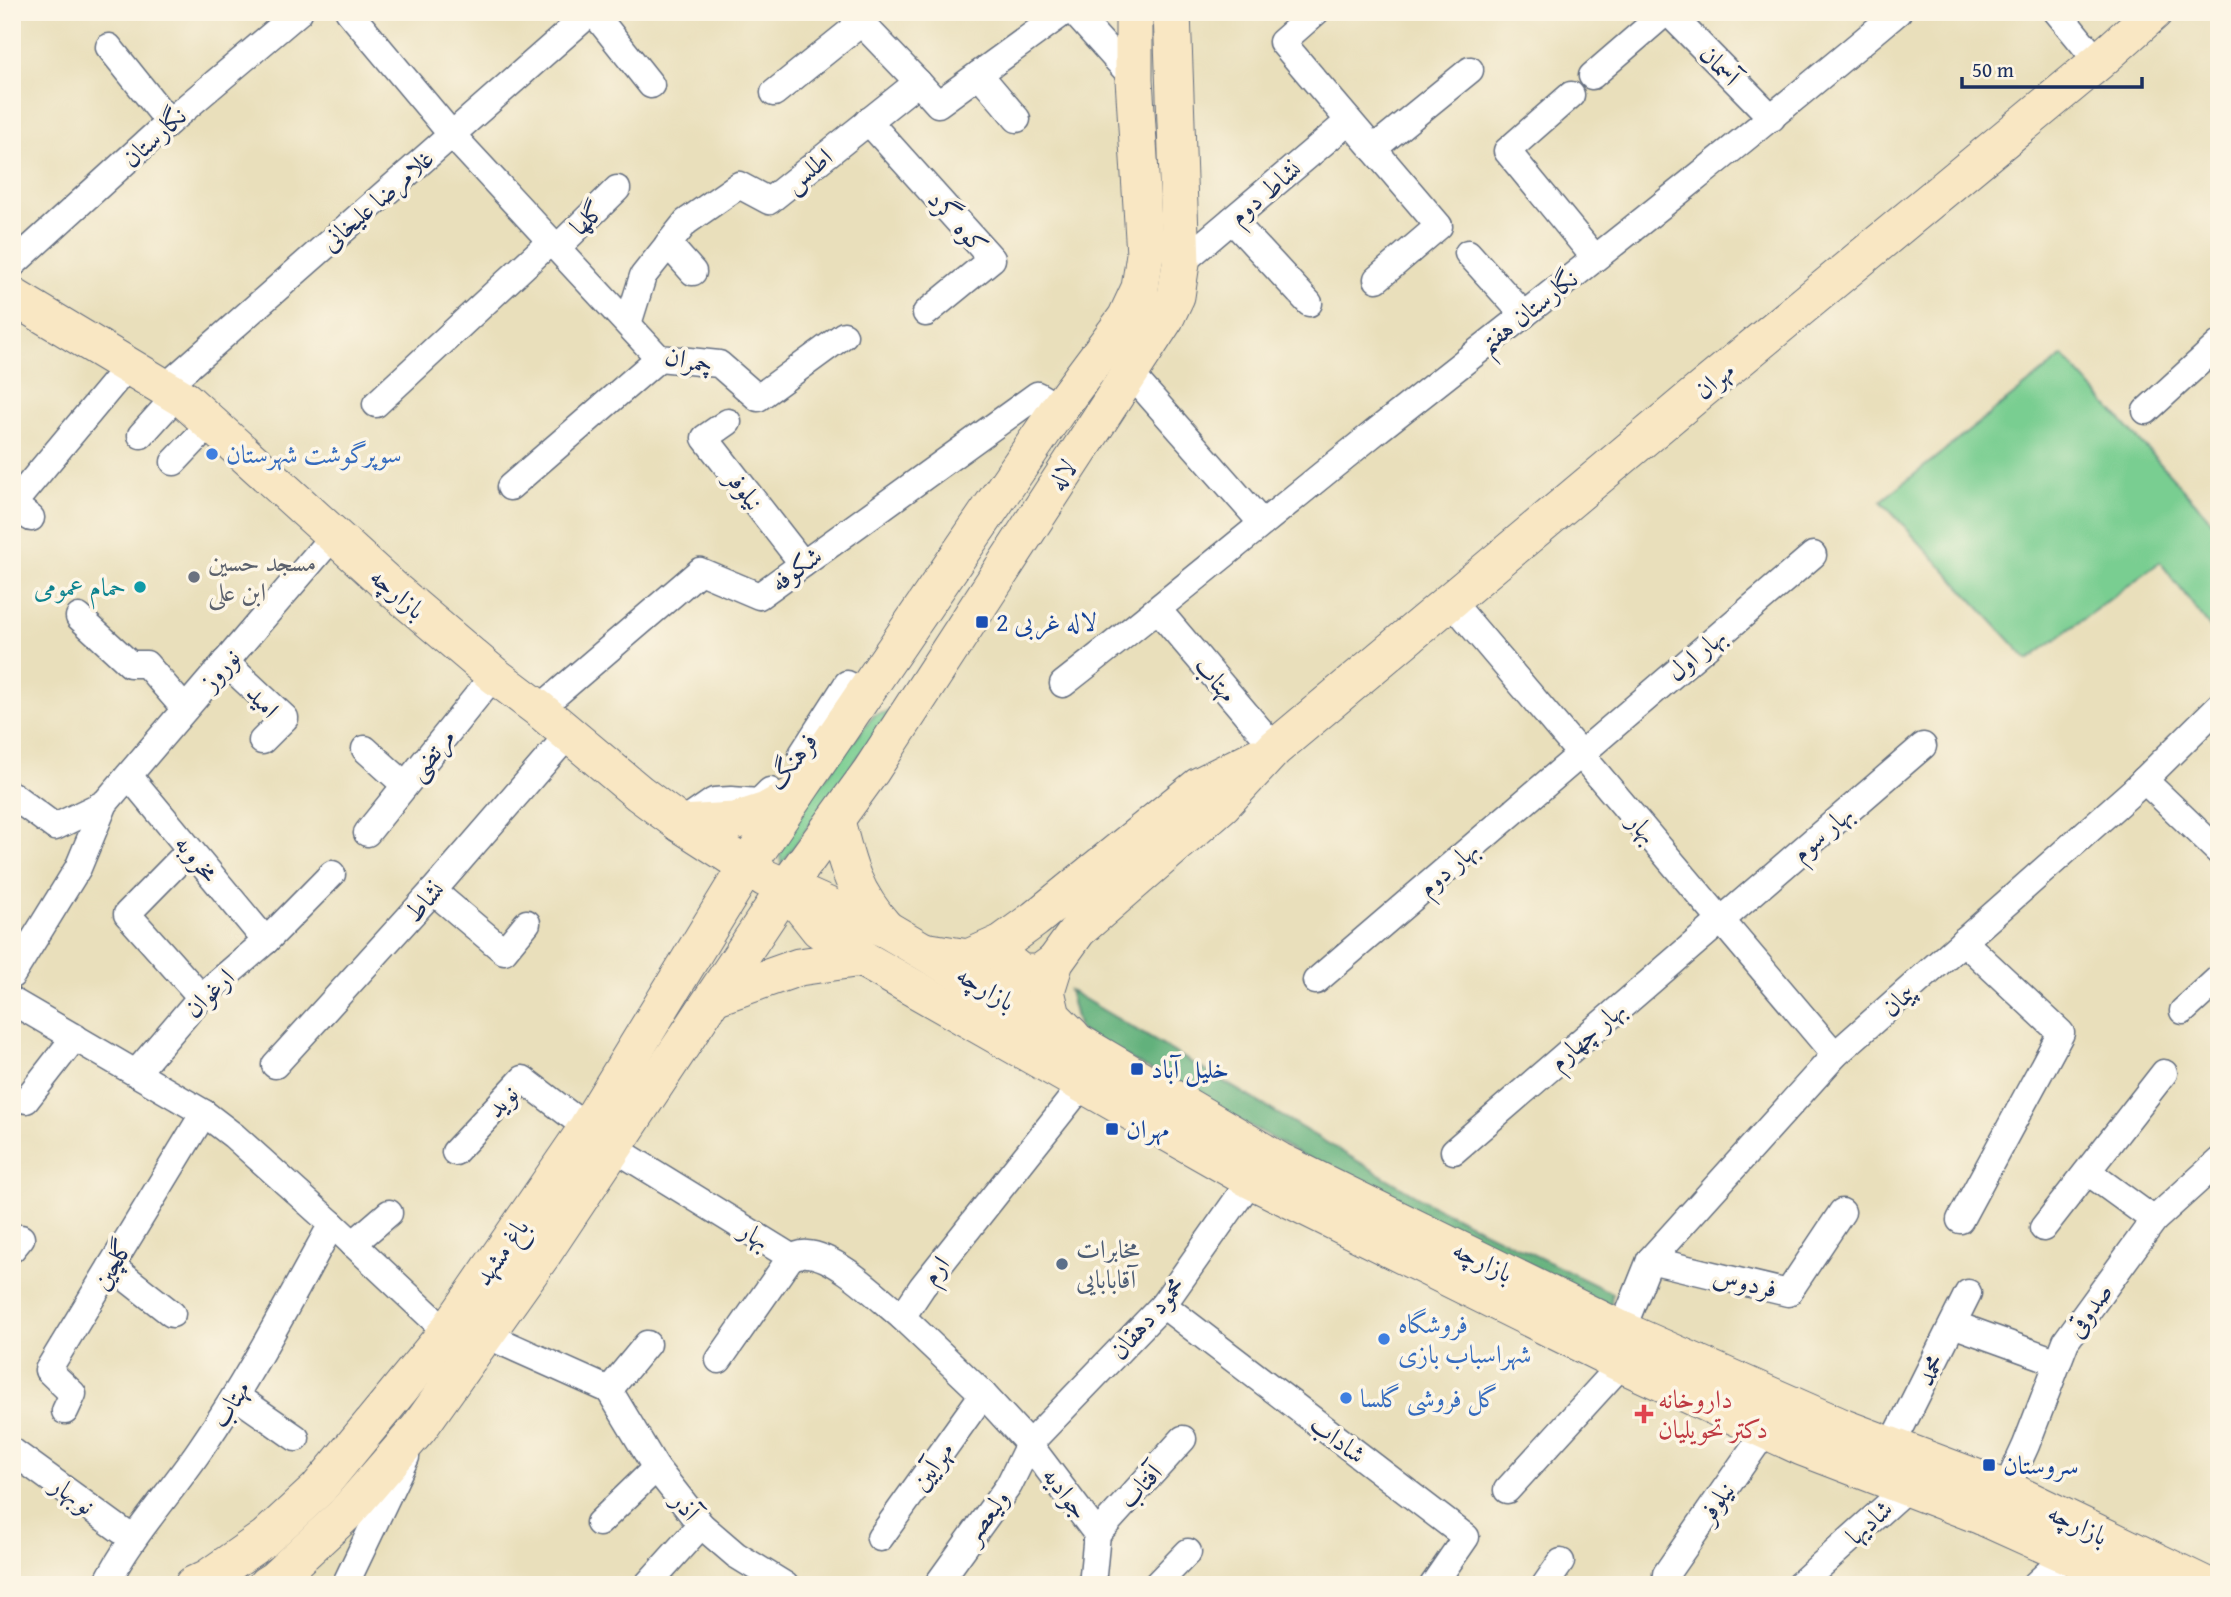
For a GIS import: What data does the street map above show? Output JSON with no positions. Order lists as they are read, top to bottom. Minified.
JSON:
{"streets":{"main road":["مهران","لاله","بازارچه","باغ مشهد"],"street":["آسمان","نگارستان","اطلس","نشاط دوم","غلامرضا علیخانی","گلها","کوه گرد","نگارستان هفتم","چمران","نیلوفر","شکوفه","بهار اول","نوروز","مهتاب","امید","مرتضی","فرهنگ","بهار","بهار سوم","مخروبه","بهار دوم","نشاط","ارغوان","پیمان","بهار چهارم","نوید","گلچین","ارم","فردوس","صدوقی","محمود دهقان","محمد","شاداب","مهرآیین","آفتاب","جوادیه","نوبهار","آذر","ولیعصر","شادیها"]},"crossings":[["آسمان","نگارستان هفتم"],["اطلس","کوه گرد"],["اطلس","چمران"],["نشاط دوم","لاله"],["غلامرضا علیخانی","چمران"],["غلامرضا علیخانی","بازارچه"],["گلها","چمران"],["نگارستان هفتم","مهتاب"],["مهران","بازارچه"],["مهران","مهتاب"],["مهران","بهار"],["لاله","شکوفه"],["لاله","بازارچه"],["لاله","فرهنگ"],["لاله","باغ مشهد"],["نیلوفر","شکوفه"],["نیلوفر","بازارچه"],["شکوفه","بازارچه"],["بازارچه","نوروز"],["بازارچه","مرتضی"],["بازارچه","فرهنگ"],["بازارچه","نشاط"],["بازارچه","پیمان"],["بازارچه","باغ مشهد"],["بازارچه","ارم"],["بازارچه","صدوقی"],["بازارچه","محمود دهقان"],["بازارچه","محمد"],["بازارچه","شادیها"],["بهار اول","بهار"],["بهار اول","بهار دوم"],["نوروز","امید"],["نوروز","مخروبه"],["مهتاب","نوبهار"],["بهار","بهار سوم"],["بهار","بهار دوم"],["بهار","پیمان"],["بهار","بهار چهارم"],["بهار","نوید"],["بهار","باغ مشهد"],["بهار سوم","بهار چهارم"],["مخروبه","ارغوان"],["پیمان","فردوس"],["نوید","باغ مشهد"],["محمود دهقان","شاداب"],["محمود دهقان","جوادیه"],["محمود دهقان","ولیعصر"],["آفتاب","جوادیه"],["جوادیه","ولیعصر"]],"places":{"other":["سوپرگوشت شهرستان","مسجد حسین ابن علی","حمام عمومی","مخابرات آقابابایی","فروشگاه شهراسباب بازی","گل فروشی گلسا"],"transit":["لاله غربی 2","خلیل آباد","مهران","سروستان"],"health":["داروخانه دکتر تحویلیان"]},"scale_bar":"50 m"}
